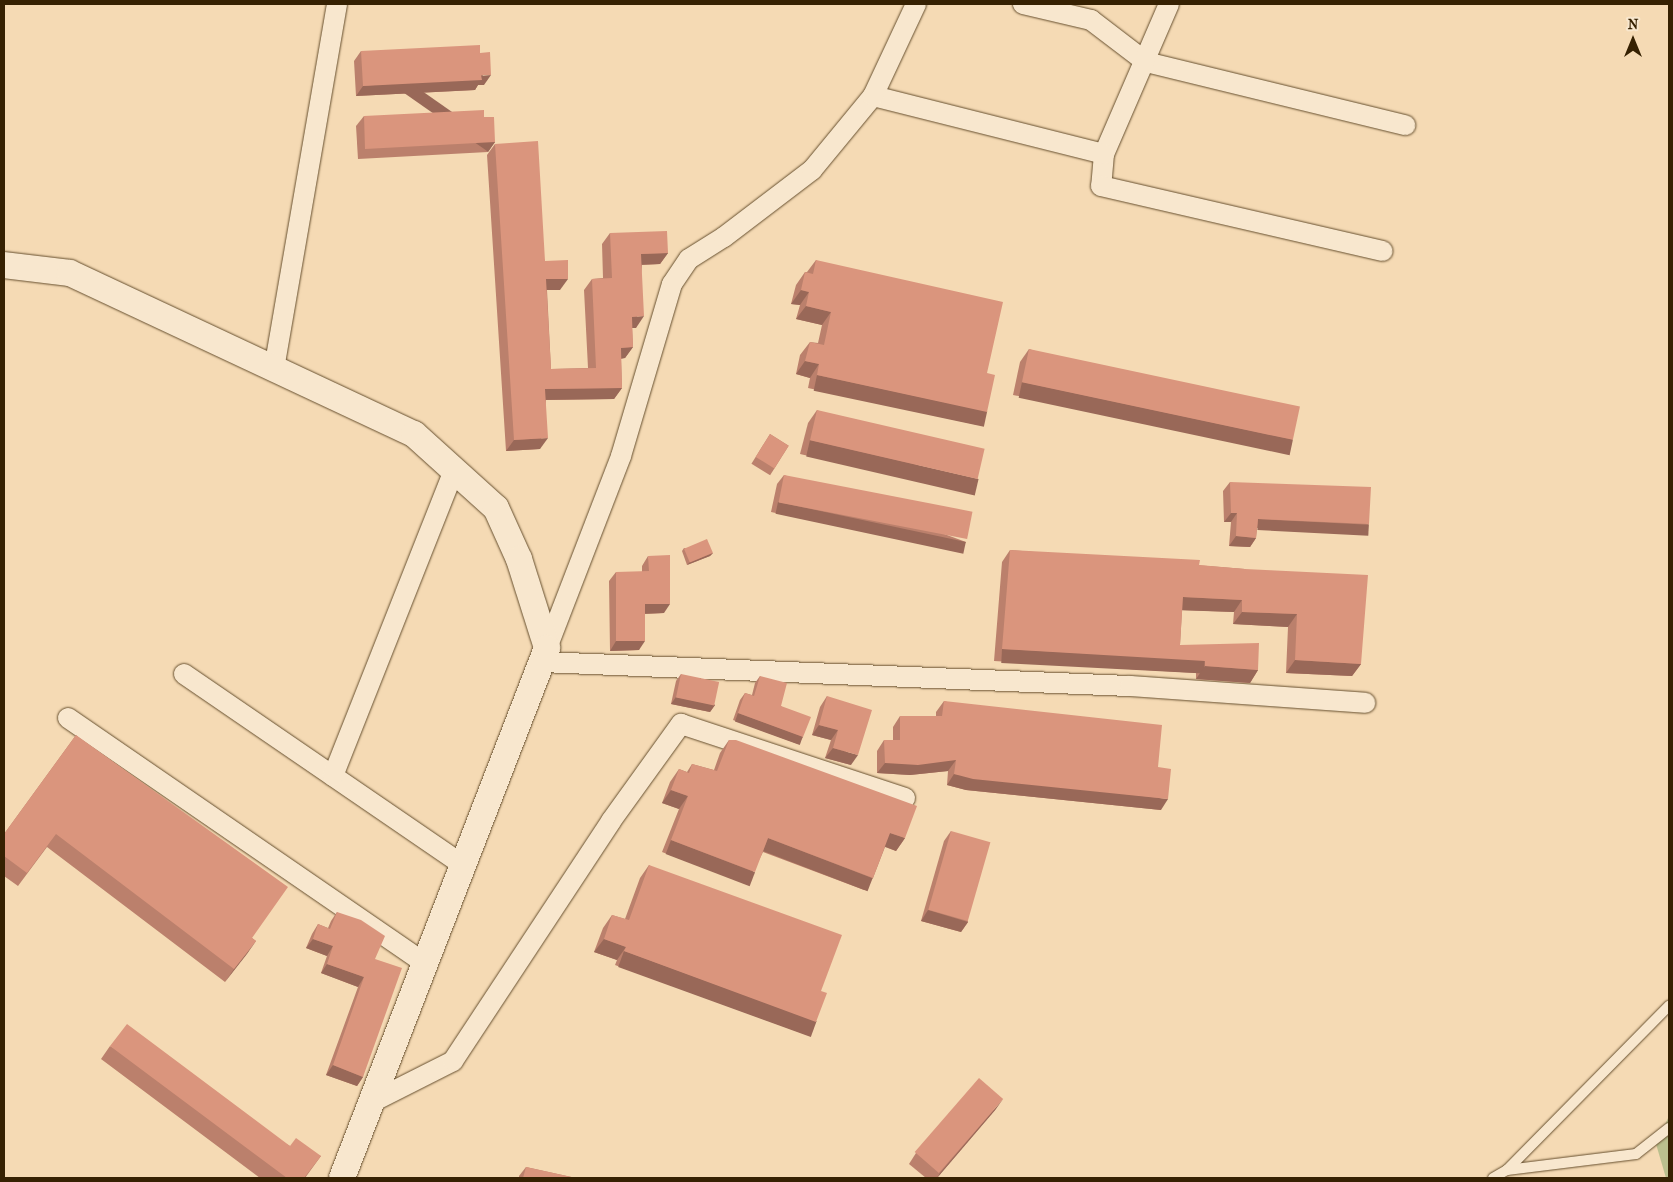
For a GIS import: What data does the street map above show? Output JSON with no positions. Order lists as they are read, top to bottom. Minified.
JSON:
{"north":"top"}
